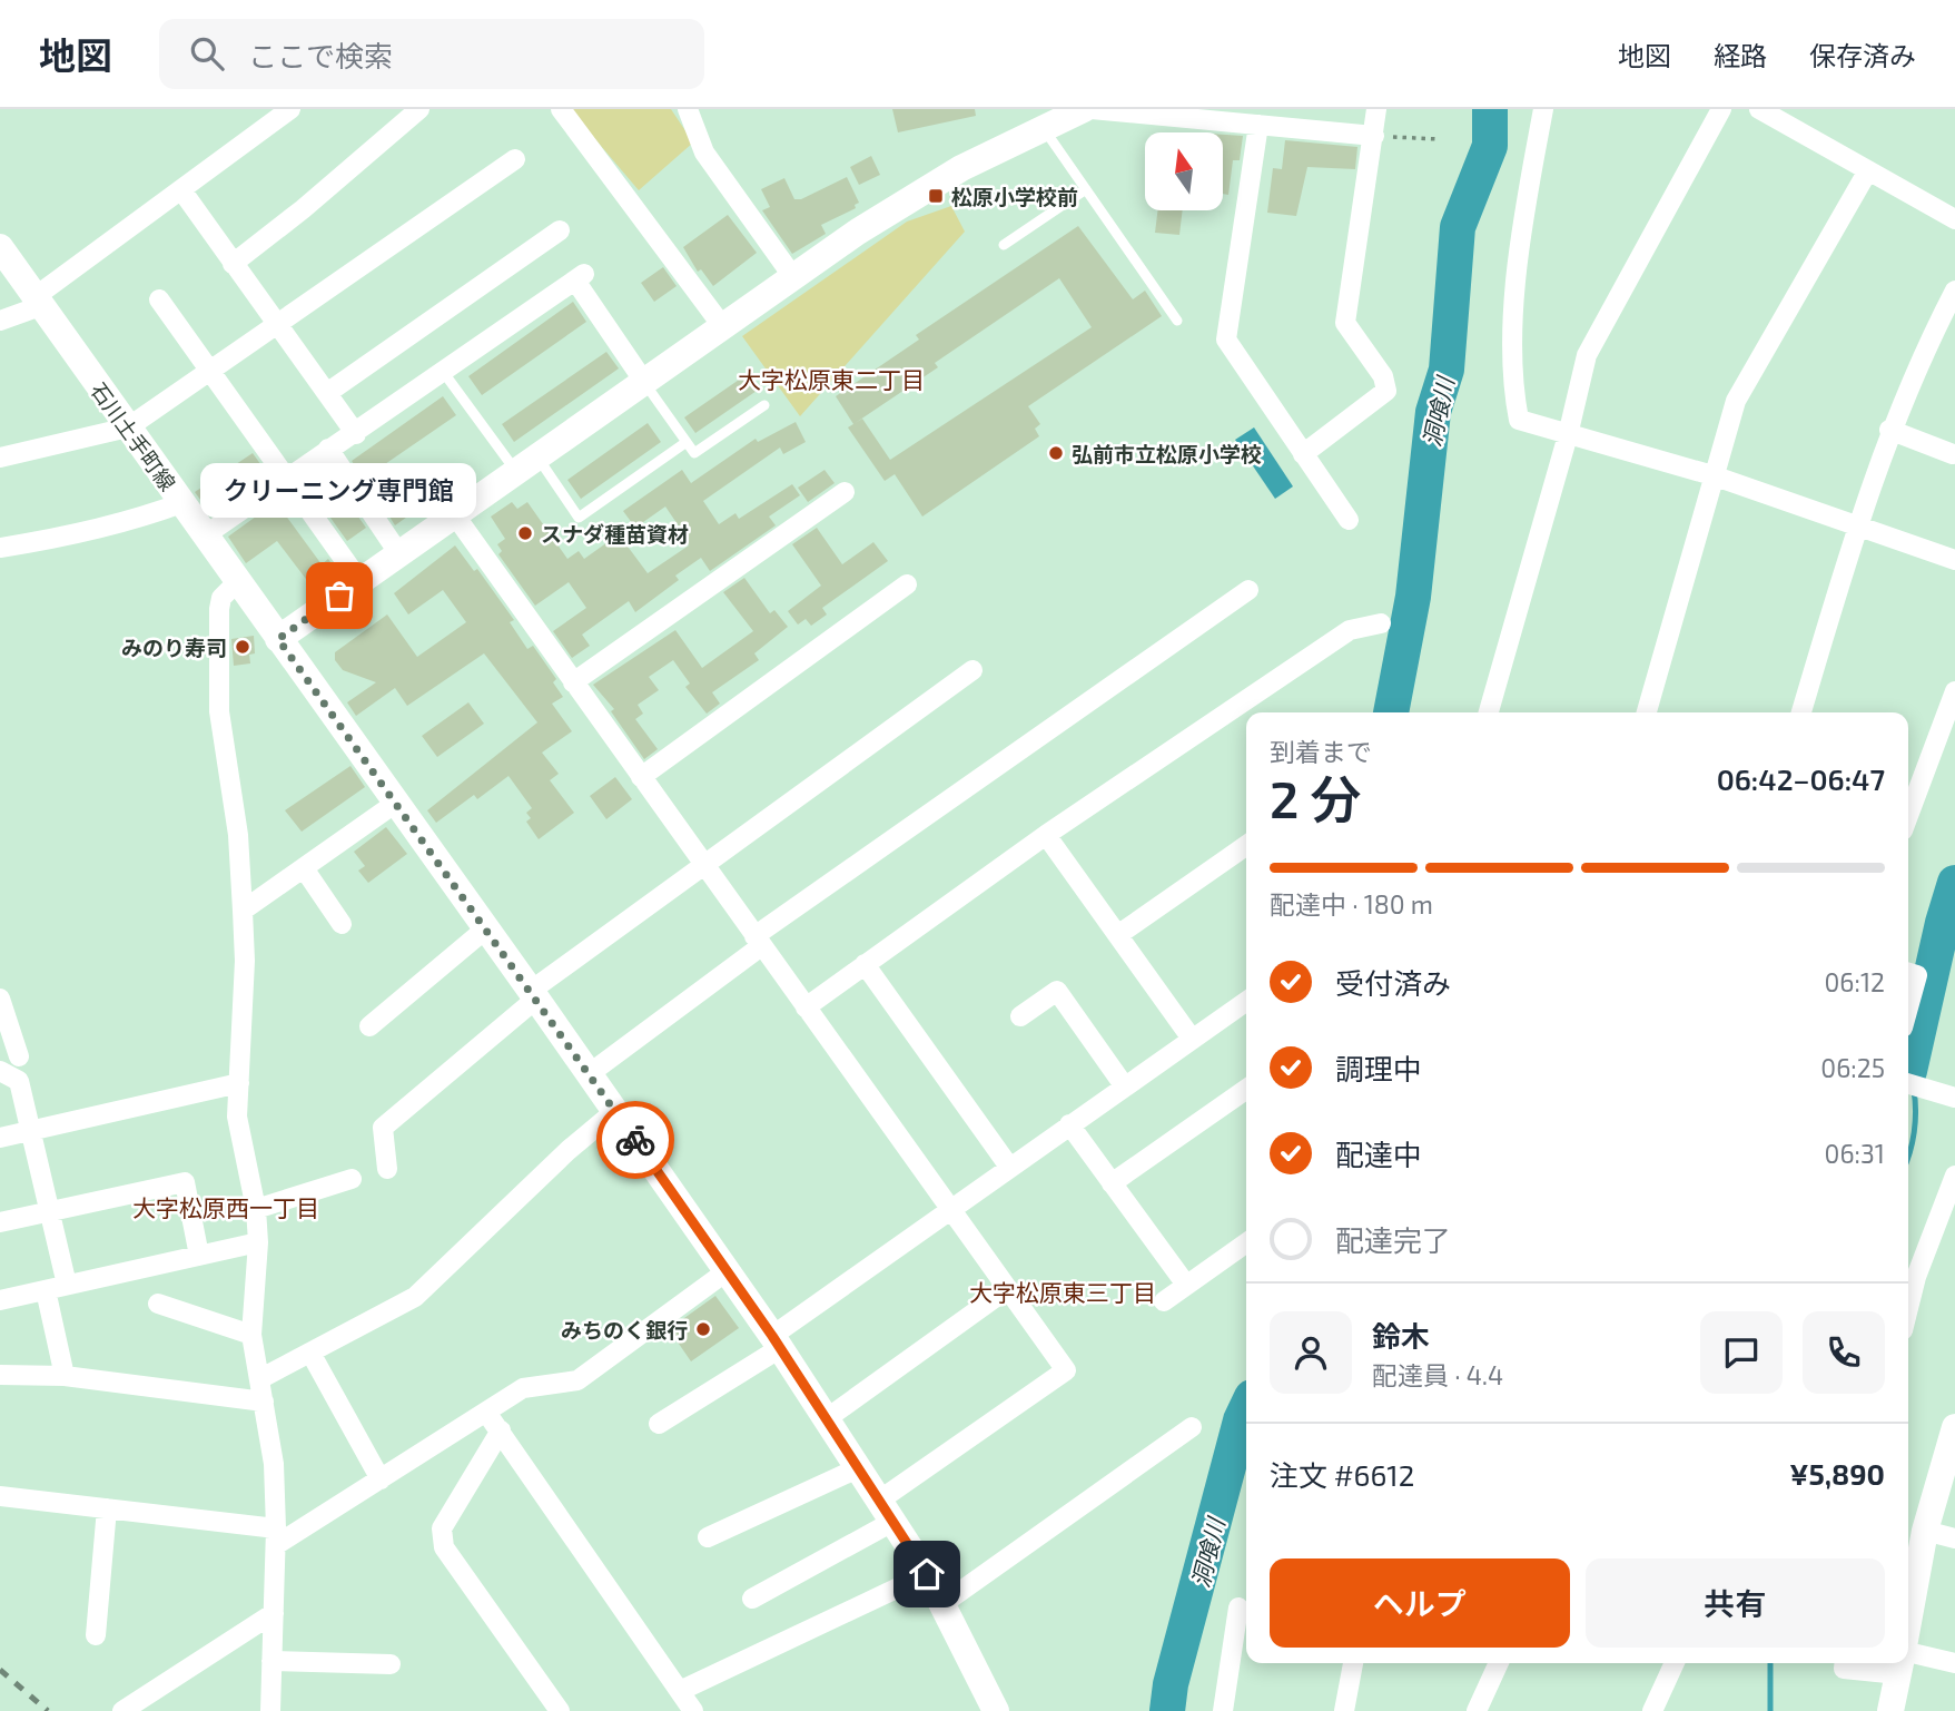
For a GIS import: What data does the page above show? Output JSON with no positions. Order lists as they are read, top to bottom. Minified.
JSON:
{"streets":{"main road":["石川土手町線"]},"districts":["大字松原東二丁目","大字松原西一丁目","大字松原東三丁目"],"water":["洞喰川"],"places":{"transit":["松原小学校前"],"other":["弘前市立松原小学校","スナダ種苗資材","クリーニング専門館","みのり寿司","みちのく銀行"]},"north":"top","page":{"header":"地図","search":"ここで検索","nav":["地図","経路","保存済み"],"bubble":"クリーニング専門館","heading":["2 分","到着まで","06:42–06:47"],"panel":["鈴木","配達員 · 4.4","注文 #6612","¥5,890"],"bar":"配達中 · 180 m","list":[["受付済み","06:12"],["調理中","06:25"],["配達中","06:31"],"配達完了"],"buttons":["ヘルプ","共有"]}}
